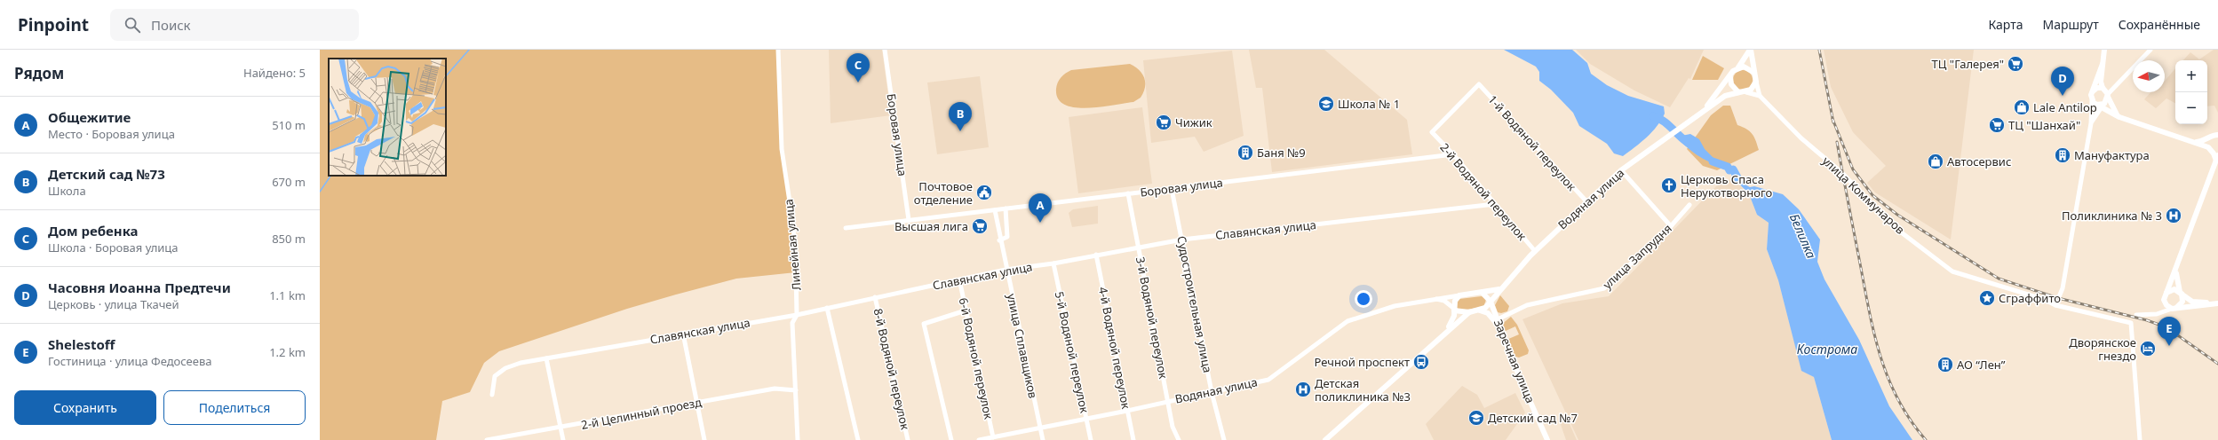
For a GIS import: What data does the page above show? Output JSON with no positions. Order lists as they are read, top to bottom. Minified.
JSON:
{"streets":{"street":["Боровая улица","1-й Водяной переулок","2-й Водяной переулок","улица Коммунаров","Водяная улица","Славянская улица","Линейная улица","улица Запрудня","Судостроительная улица","3-й Водяной переулок","улица Сплавщиков","4-й Водяной переулок","5-й Водяной переулок","6-й Водяной переулок","Заречная улица","8-й Водяной переулок","2-й Целинный проезд"]},"crossings":[["Боровая улица","2-й Водяной переулок"],["Боровая улица","Судостроительная улица"],["Боровая улица","3-й Водяной переулок"],["Боровая улица","улица Сплавщиков"],["1-й Водяной переулок","2-й Водяной переулок"],["1-й Водяной переулок","Водяная улица"],["2-й Водяной переулок","Водяная улица"],["2-й Водяной переулок","Славянская улица"],["Водяная улица","Судостроительная улица"],["Водяная улица","3-й Водяной переулок"],["Водяная улица","улица Сплавщиков"],["Водяная улица","4-й Водяной переулок"],["Водяная улица","5-й Водяной переулок"],["Водяная улица","6-й Водяной переулок"],["Водяная улица","Заречная улица"],["Славянская улица","Линейная улица"],["Славянская улица","Судостроительная улица"],["Славянская улица","3-й Водяной переулок"],["Славянская улица","улица Сплавщиков"],["Славянская улица","4-й Водяной переулок"],["Славянская улица","5-й Водяной переулок"],["Славянская улица","6-й Водяной переулок"],["Славянская улица","8-й Водяной переулок"],["Линейная улица","2-й Целинный проезд"],["улица Запрудня","Заречная улица"]],"water":["Белилка","Кострома"],"places":{"supermarket":["ТЦ \"Галерея\"","Чижик","ТЦ \"Шанхай\"","Высшая лига"],"school or university":["Школа № 1","Детский сад №7"],"shop":["Lale Antilop","Автосервис"],"building":["Баня №9","Мануфактура","АО “Лен”"],"church":["Церковь Спаса Нерукотворного"],"public building":["Почтовое отделение"],"hospital":["Поликлиника № 3","Детская поликлиника №3"],"place":["Сграффито"],"hotel":["Дворянское гнездо"],"bus stop":["Речной проспект"]},"north":"left","page":{"header":"Pinpoint","search":"Поиск","nav":["Карта","Маршрут","Сохранённые"],"heading":["Рядом","Найдено: 5"],"pins":["C","D","B","A","E"],"map_buttons":["+","−"],"list":[{"mark":"A","name":"Общежитие","note":"Место · Боровая улица","value":"510 m"},{"mark":"B","name":"Детский сад №73","note":"Школа","value":"670 m"},{"mark":"C","name":"Дом ребенка","note":"Школа · Боровая улица","value":"850 m"},{"mark":"D","name":"Часовня Иоанна Предтечи","note":"Церковь · улица Ткачей","value":"1.1 km"},{"mark":"E","name":"Shelestoff","note":"Гостиница · улица Федосеева","value":"1.2 km"}],"buttons":["Сохранить","Поделиться"]}}
